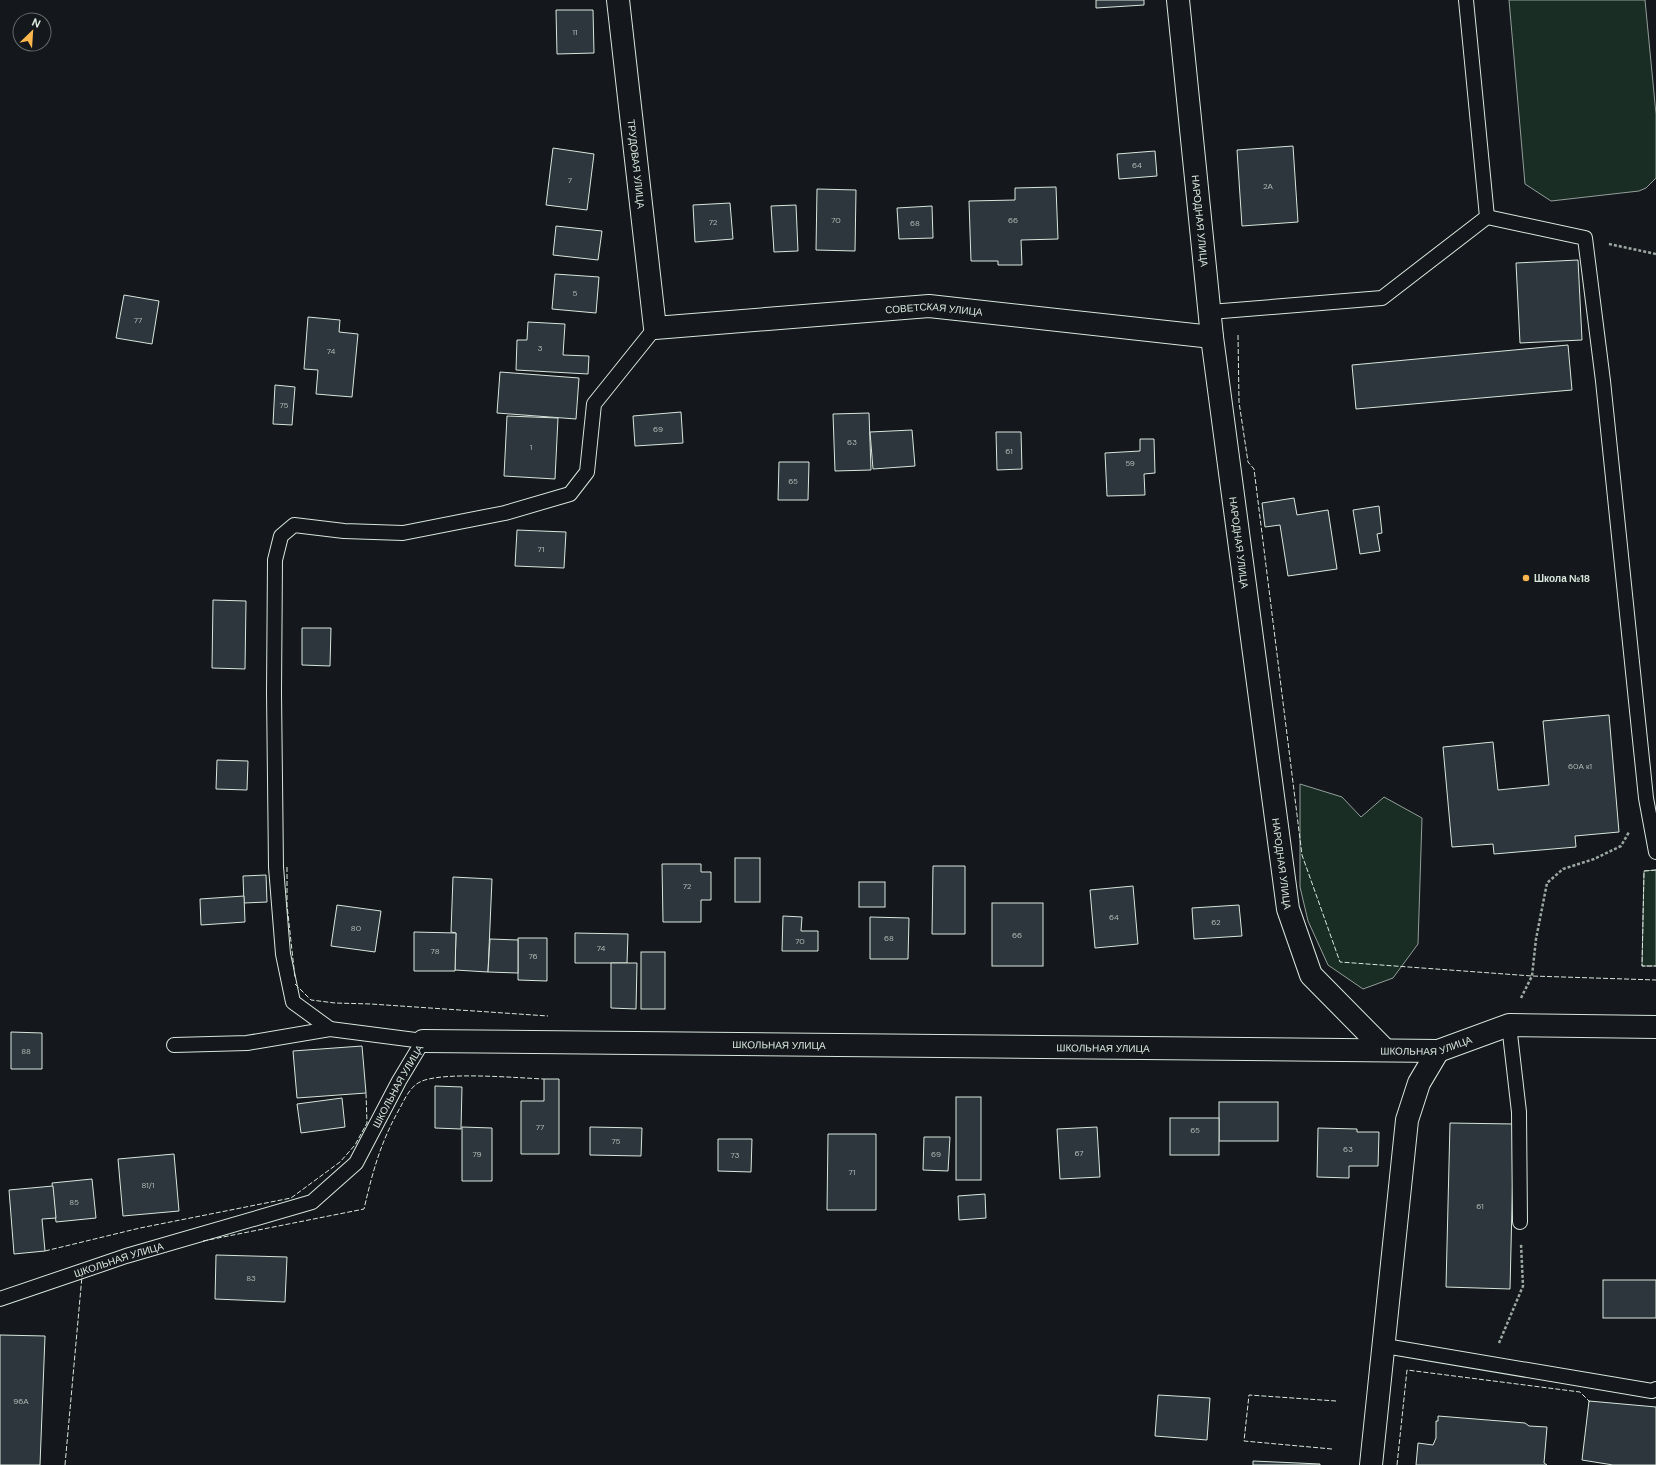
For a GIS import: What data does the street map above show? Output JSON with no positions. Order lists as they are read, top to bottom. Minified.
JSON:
{"streets":{"street":["ТРУДОВАЯ УЛИЦА","НАРОДНАЯ УЛИЦА","СОВЕТСКАЯ УЛИЦА","ШКОЛЬНАЯ УЛИЦА"]},"crossings":[["ТРУДОВАЯ УЛИЦА","СОВЕТСКАЯ УЛИЦА"],["НАРОДНАЯ УЛИЦА","СОВЕТСКАЯ УЛИЦА"],["НАРОДНАЯ УЛИЦА","ШКОЛЬНАЯ УЛИЦА"]],"places":["Школа №18"],"house_numbers":["11","64","7","2А","70","66","72","68","5","77","3","74","75","69","63","1","61","59","65","71","60А к1","72","64","62","80","66","68","70","74","78","76","88","77","65","75","63","67","79","69","73","71","81/1","85","61","83","96А"],"north":"top right"}
